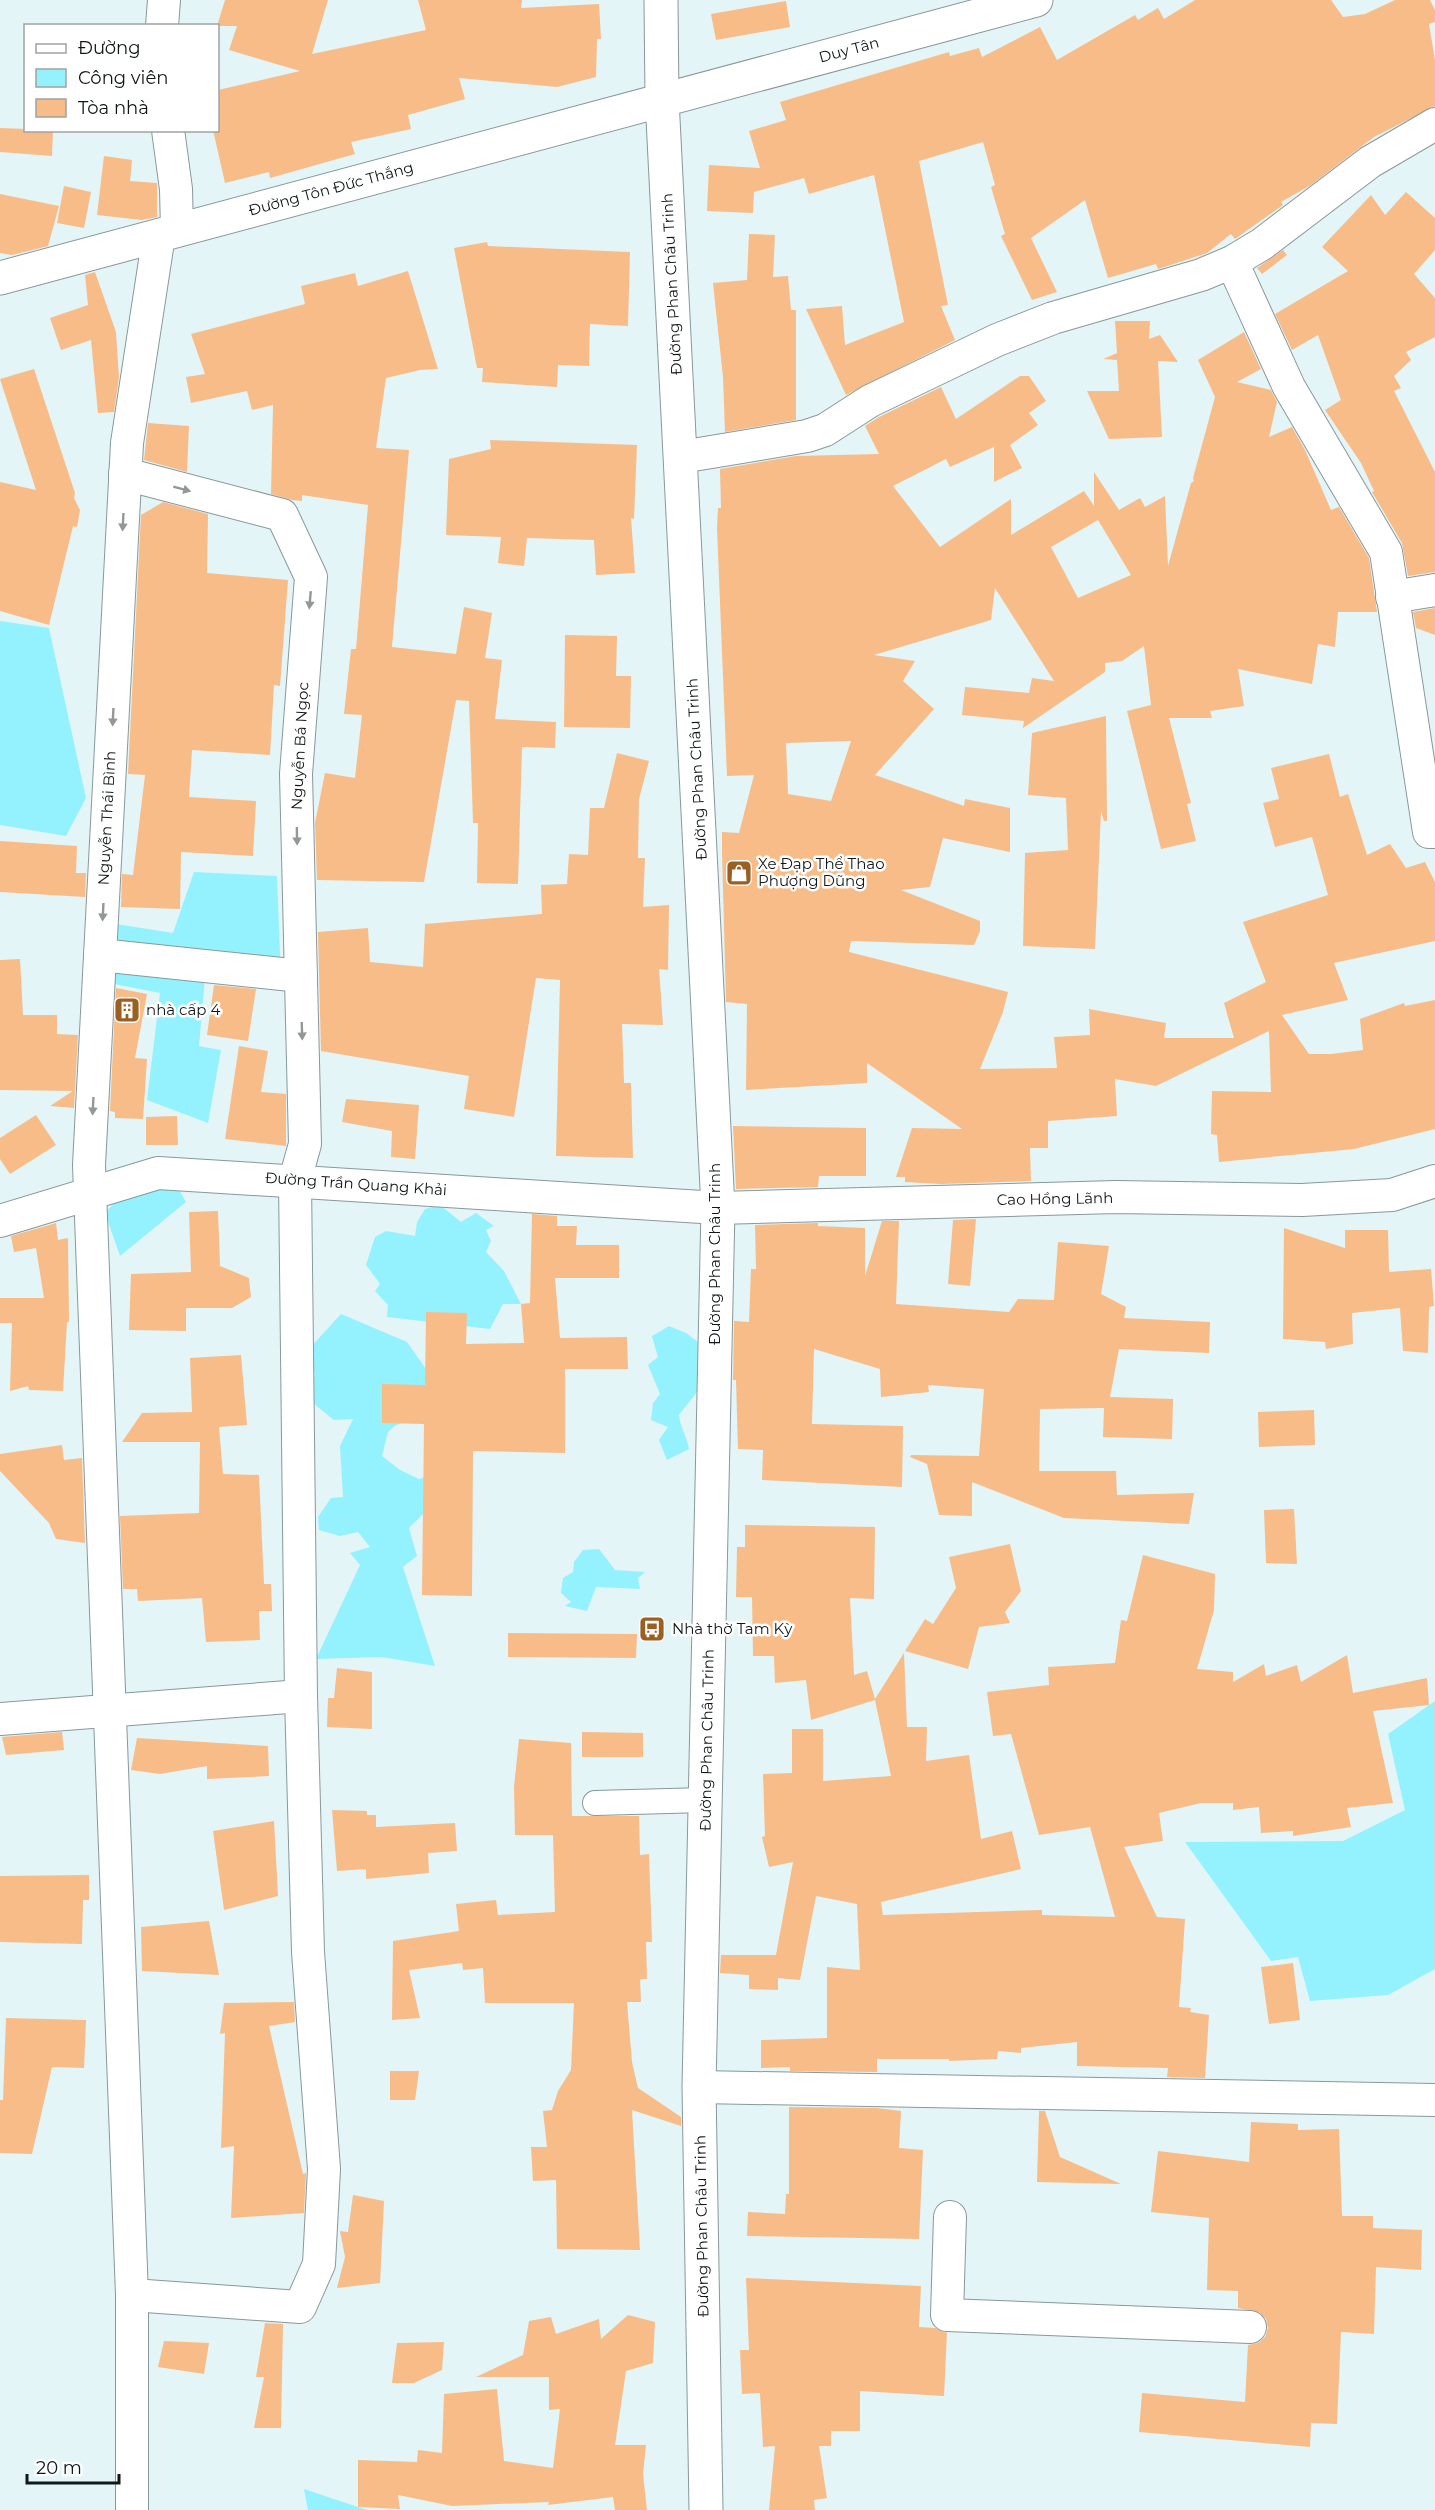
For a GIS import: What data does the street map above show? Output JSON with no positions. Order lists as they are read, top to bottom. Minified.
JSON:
{"streets":{"main road":["Duy Tân","Đường Tôn Đức Thắng","Đường Phan Châu Trinh"],"street":["Nguyễn Bá Ngọc","Nguyễn Thái Bình","Đường Trần Quang Khải","Cao Hồng Lãnh"]},"crossings":[["Duy Tân","Đường Tôn Đức Thắng"],["Duy Tân","Đường Phan Châu Trinh"],["Đường Tôn Đức Thắng","Đường Phan Châu Trinh"],["Đường Tôn Đức Thắng","Nguyễn Thái Bình"],["Đường Phan Châu Trinh","Đường Trần Quang Khải"],["Đường Phan Châu Trinh","Cao Hồng Lãnh"],["Nguyễn Bá Ngọc","Nguyễn Thái Bình"],["Nguyễn Bá Ngọc","Đường Trần Quang Khải"],["Nguyễn Thái Bình","Đường Trần Quang Khải"],["Đường Trần Quang Khải","Cao Hồng Lãnh"]],"places":{"shop":["Xe Đạp Thể Thao Phượng Dũng"],"building":["nhà cấp 4"],"bus stop":["Nhà thờ Tam Kỳ"]},"legend":["Đường","Công viên","Tòa nhà"],"scale_bar":"20 m"}
